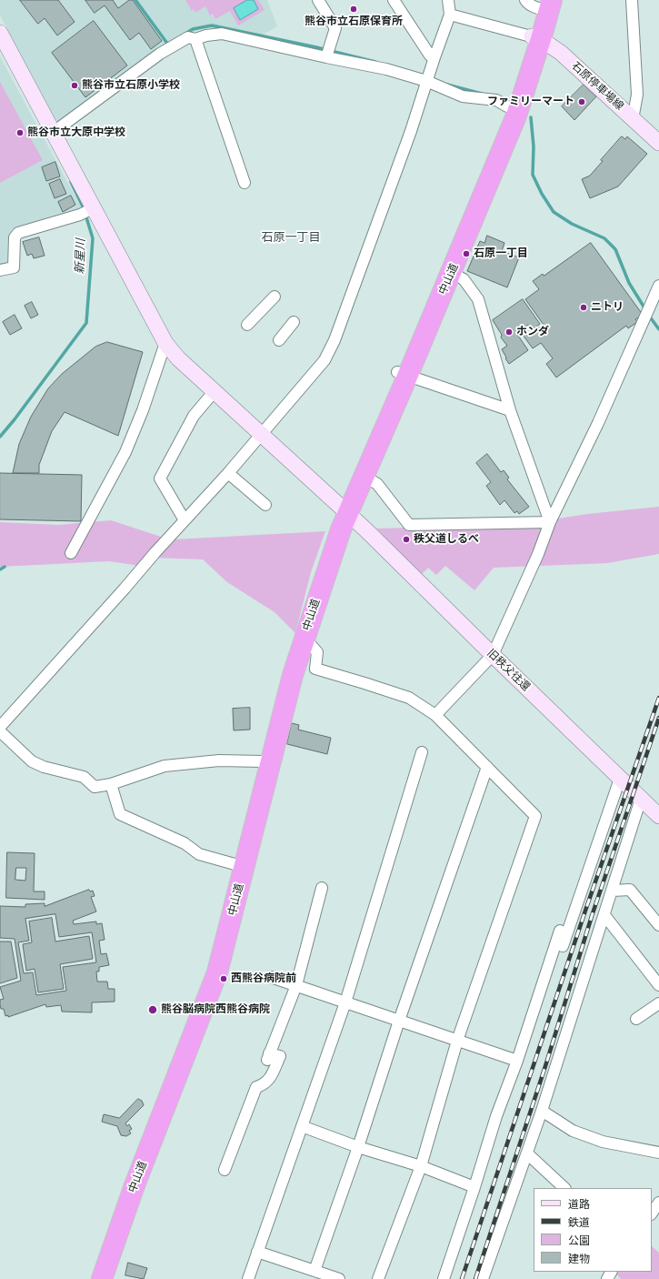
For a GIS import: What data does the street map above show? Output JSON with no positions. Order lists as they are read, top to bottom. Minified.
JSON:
{"streets":{"highway":["中山道"],"street":["石原停車場線","旧秩父往還"]},"crossings":[["石原停車場線","中山道"],["中山道","旧秩父往還"]],"districts":["石原一丁目"],"water":["新星川"],"places":["熊谷市立石原保育所","熊谷市立石原小学校","ファミリーマート","熊谷市立大原中学校","石原一丁目","ニトリ","ホンダ","秩父道しるべ","西熊谷病院前","熊谷脳病院西熊谷病院"],"legend":["道路","鉄道","公園","建物"]}
